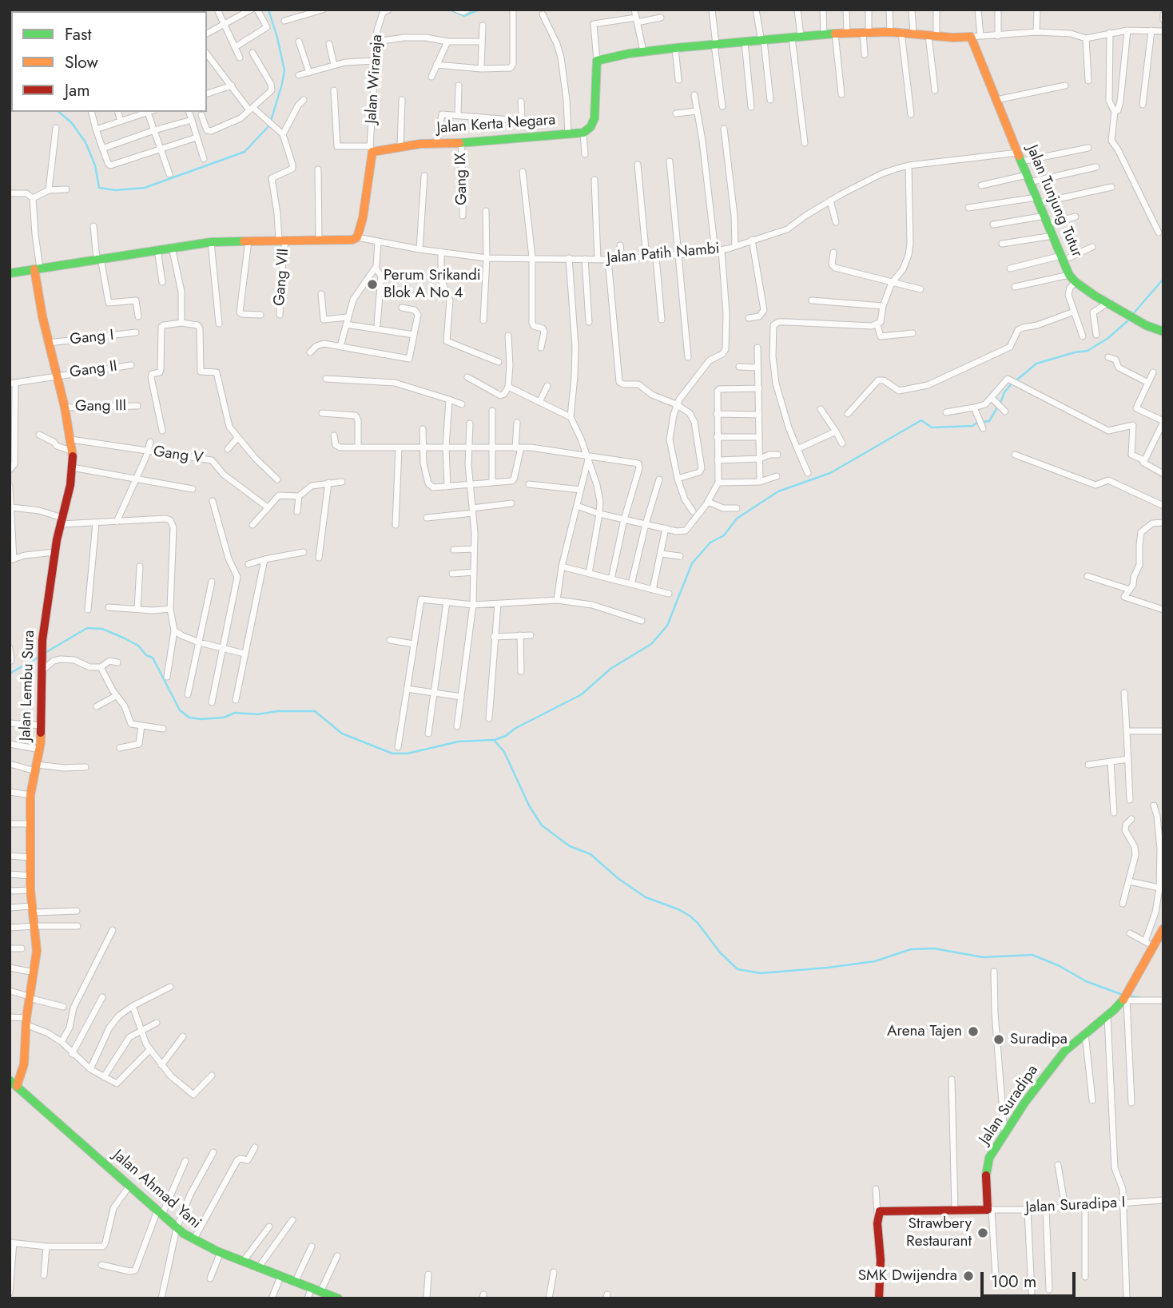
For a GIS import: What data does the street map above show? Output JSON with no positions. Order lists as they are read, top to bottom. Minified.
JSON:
{"streets":{"street":["Jalan Wiraraja","Jalan Kerta Negara","Gang IX","Jalan Tunjung Tutur","Jalan Patih Nambi","Gang VII","Gang I","Gang II","Gang III","Gang V","Jalan Lembu Sura","Jalan Suradipa","Jalan Ahmad Yani","Jalan Suradipa I"]},"crossings":[["Jalan Wiraraja","Jalan Kerta Negara"],["Jalan Kerta Negara","Gang IX"],["Jalan Tunjung Tutur","Jalan Patih Nambi"],["Gang I","Jalan Lembu Sura"],["Gang II","Jalan Lembu Sura"],["Gang III","Jalan Lembu Sura"],["Gang V","Jalan Lembu Sura"],["Jalan Lembu Sura","Jalan Ahmad Yani"],["Jalan Suradipa","Jalan Suradipa I"]],"places":["Perum Srikandi Blok A No 4","Arena Tajen","Suradipa","Strawbery Restaurant","SMK Dwijendra"],"legend":["Fast","Slow","Jam"],"scale_bar":"100 m"}
